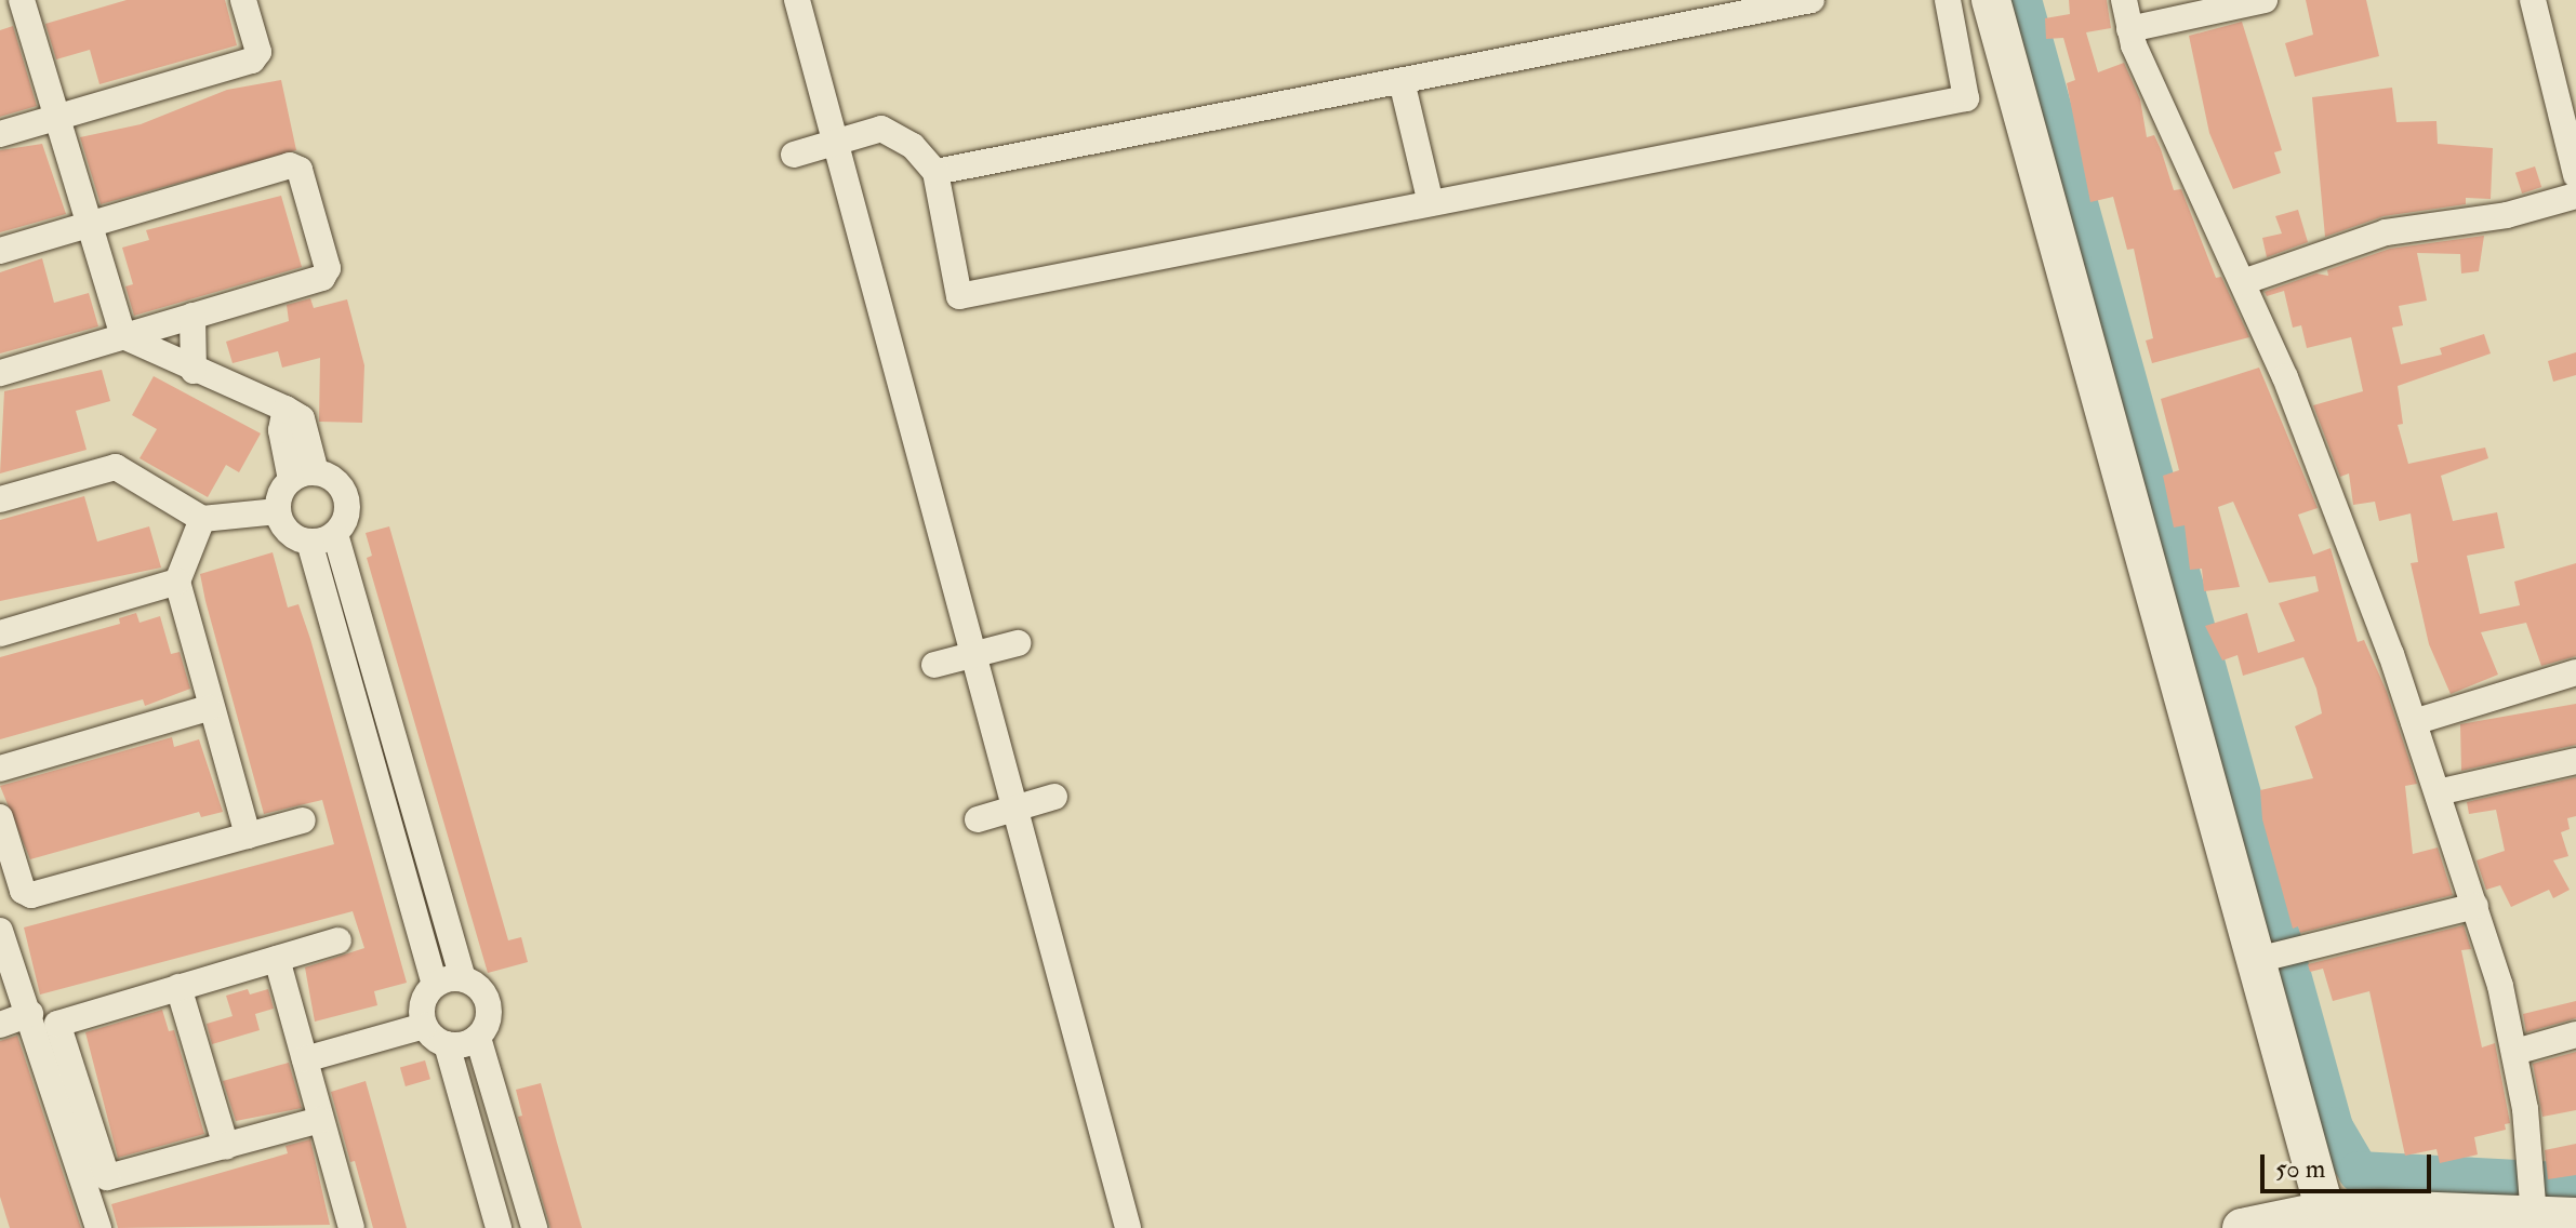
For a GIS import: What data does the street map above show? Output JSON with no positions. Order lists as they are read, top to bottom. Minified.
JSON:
{"scale_bar":"50 m"}
